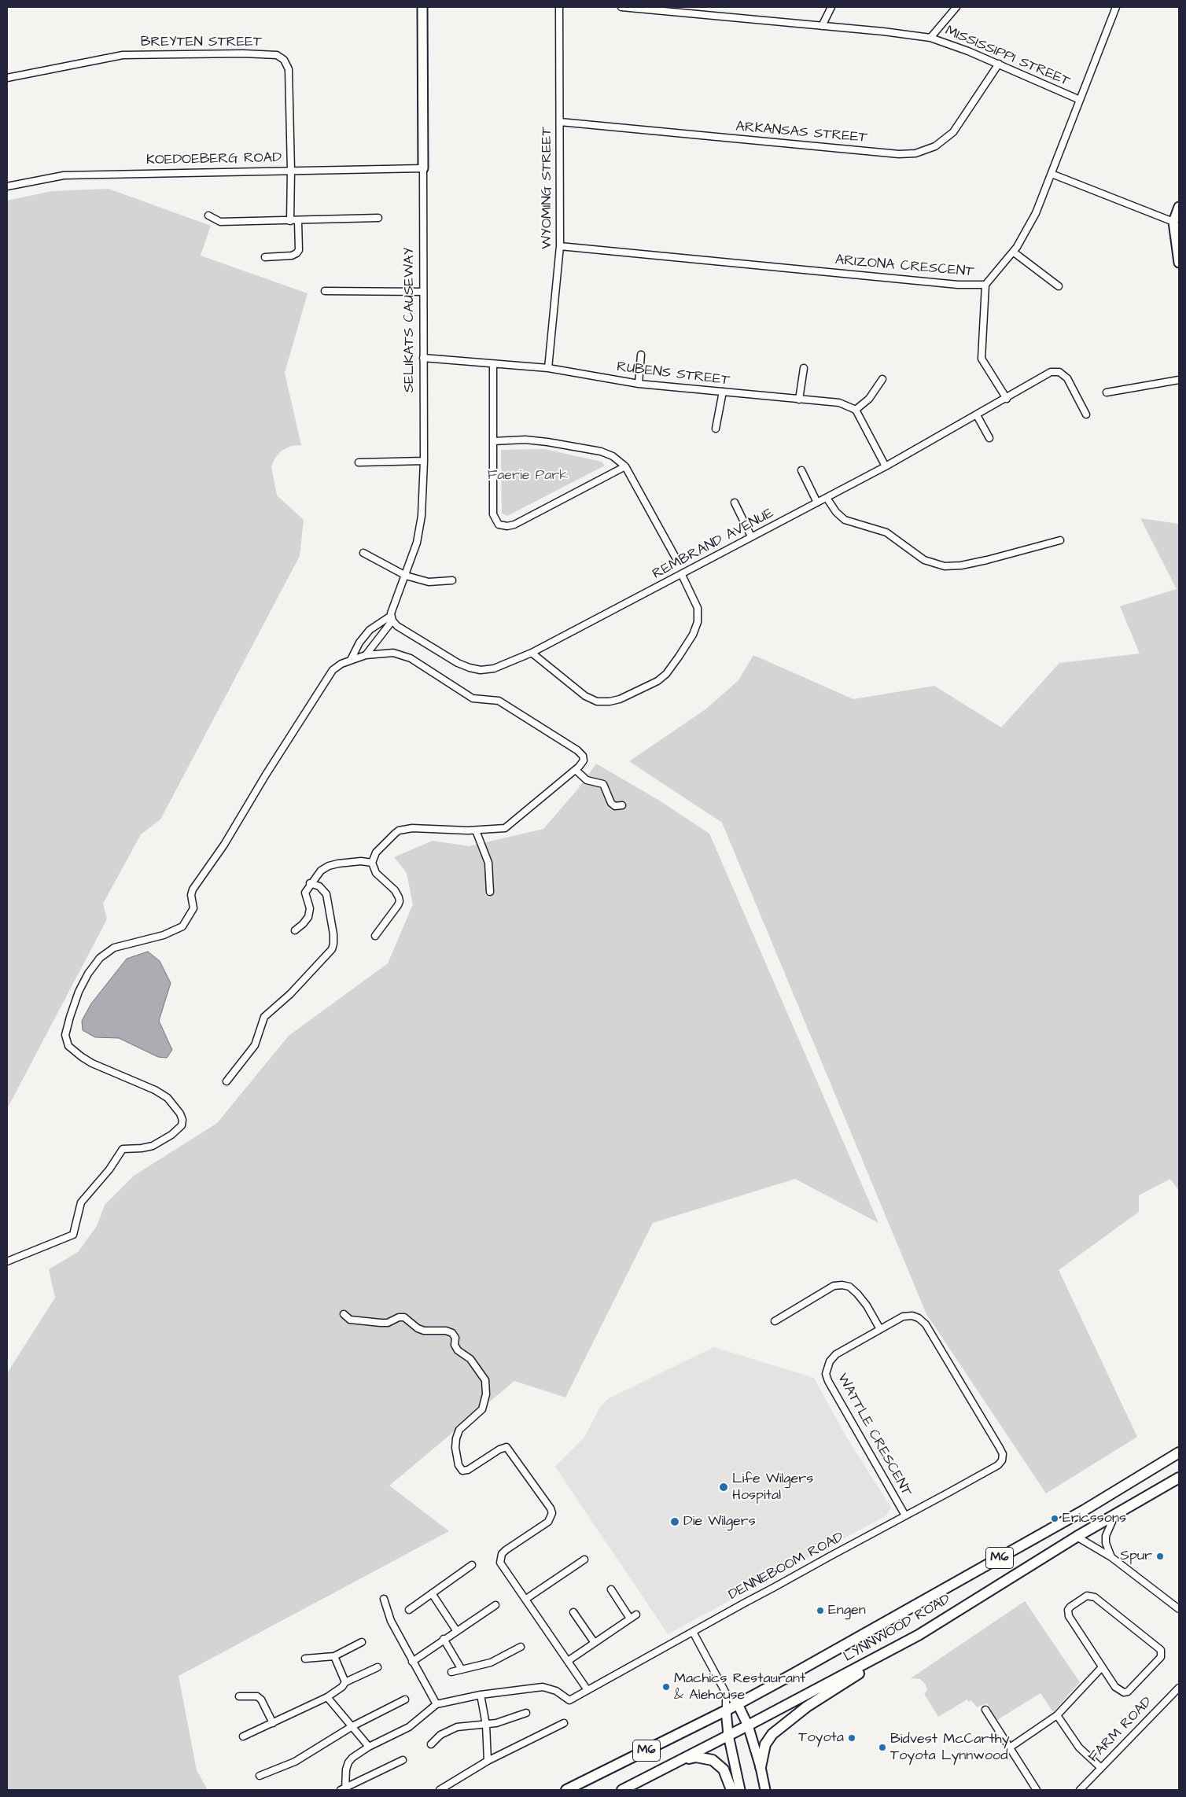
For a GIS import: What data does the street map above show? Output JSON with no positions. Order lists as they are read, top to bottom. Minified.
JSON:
{"streets":{"main road":["M6","LYNNWOOD ROAD"],"street":["BREYTEN STREET","MISSISSIPPI STREET","ARKANSAS STREET","KOEDOEBERG ROAD","WYOMING STREET","ARIZONA CRESCENT","SELIKATS CAUSEWAY","RUBENS STREET","REMBRAND AVENUE","WATTLE CRESCENT","DENNEBOOM ROAD","FARM ROAD"]},"crossings":[["BREYTEN STREET","KOEDOEBERG ROAD"],["MISSISSIPPI STREET","ARKANSAS STREET"],["MISSISSIPPI STREET","ARIZONA CRESCENT"],["ARKANSAS STREET","WYOMING STREET"],["KOEDOEBERG ROAD","SELIKATS CAUSEWAY"],["WYOMING STREET","ARIZONA CRESCENT"],["WYOMING STREET","RUBENS STREET"],["SELIKATS CAUSEWAY","RUBENS STREET"],["SELIKATS CAUSEWAY","REMBRAND AVENUE"],["WATTLE CRESCENT","DENNEBOOM ROAD"]],"parks":["Faerie Park"],"places":["Life Wilgers Hospital","Ericssons","Die Wilgers","Spur","Engen","Machics Restaurant & Alehouse","Toyota","Bidvest McCarthy Toyota Lynnwood"]}
